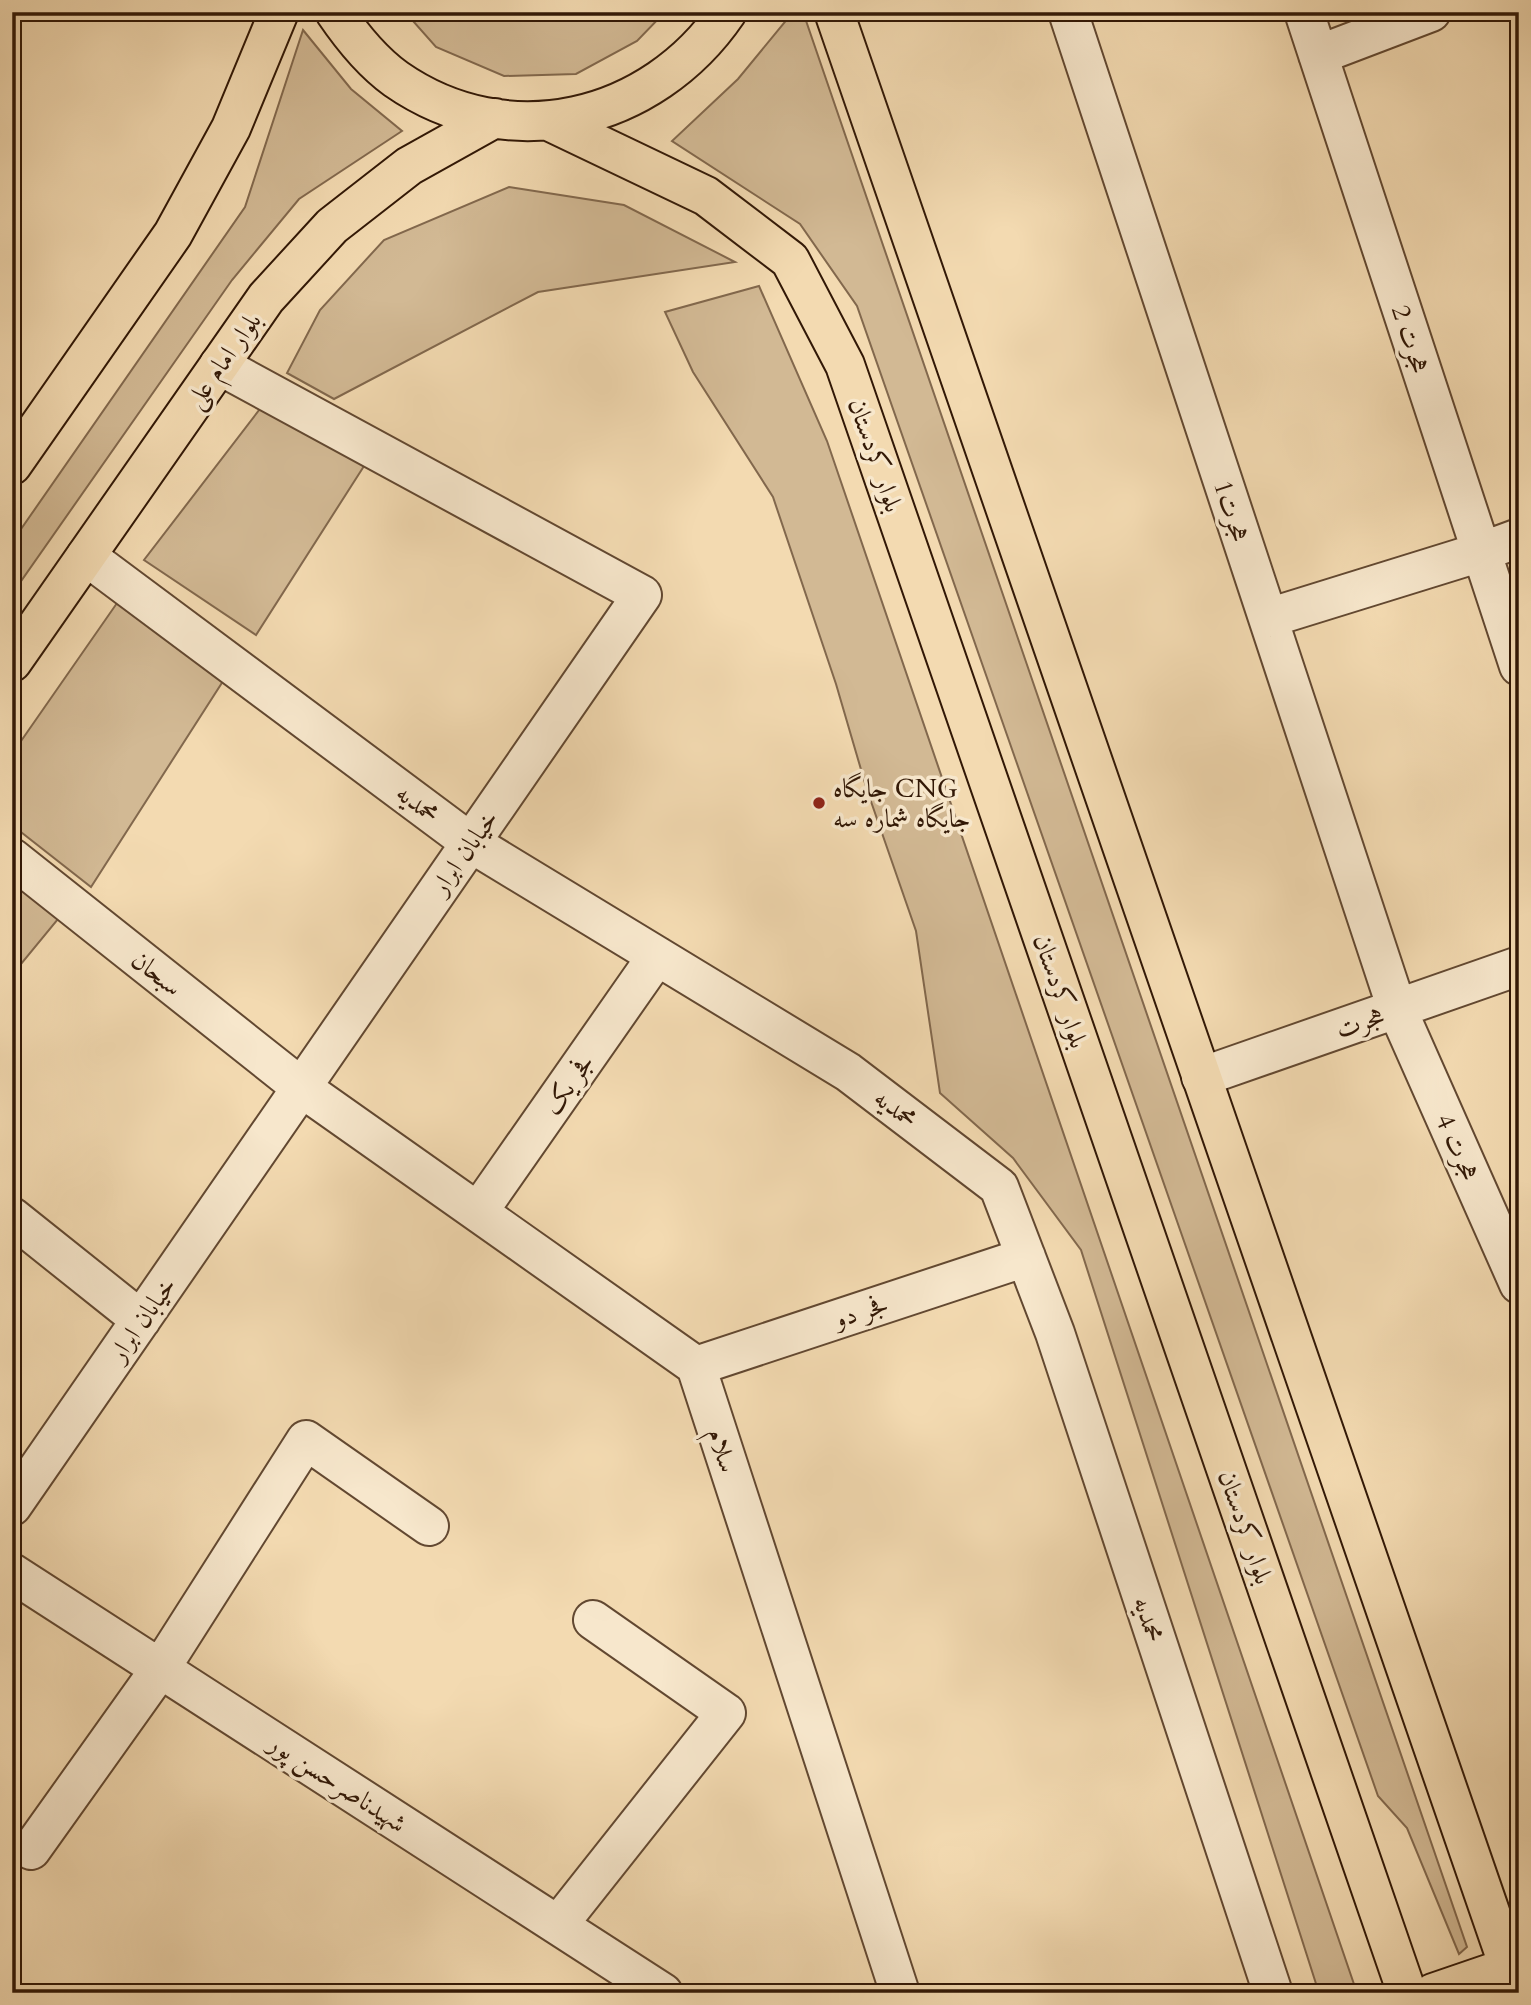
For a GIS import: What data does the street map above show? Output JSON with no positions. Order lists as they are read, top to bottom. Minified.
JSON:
{"streets":{"main road":["بلوار امام علی","بلوار کردستان"],"street":["هجرت 2","هجرت1","محمدیه","خیابان ابرار","سبحان","هجرت","فجر یک","هجرت 4","فجر دو","سلام","شهیدناصرحسن پور"]},"crossings":[["بلوار امام علی","محمدیه"],["بلوار امام علی","خیابان ابرار"],["هجرت1","هجرت"],["هجرت1","هجرت 4"],["محمدیه","خیابان ابرار"],["محمدیه","فجر یک"],["محمدیه","فجر دو"],["خیابان ابرار","سبحان"],["هجرت","هجرت 4"],["فجر دو","سلام"]],"places":["جایگاه CNG جایگاه شماره سه"]}
